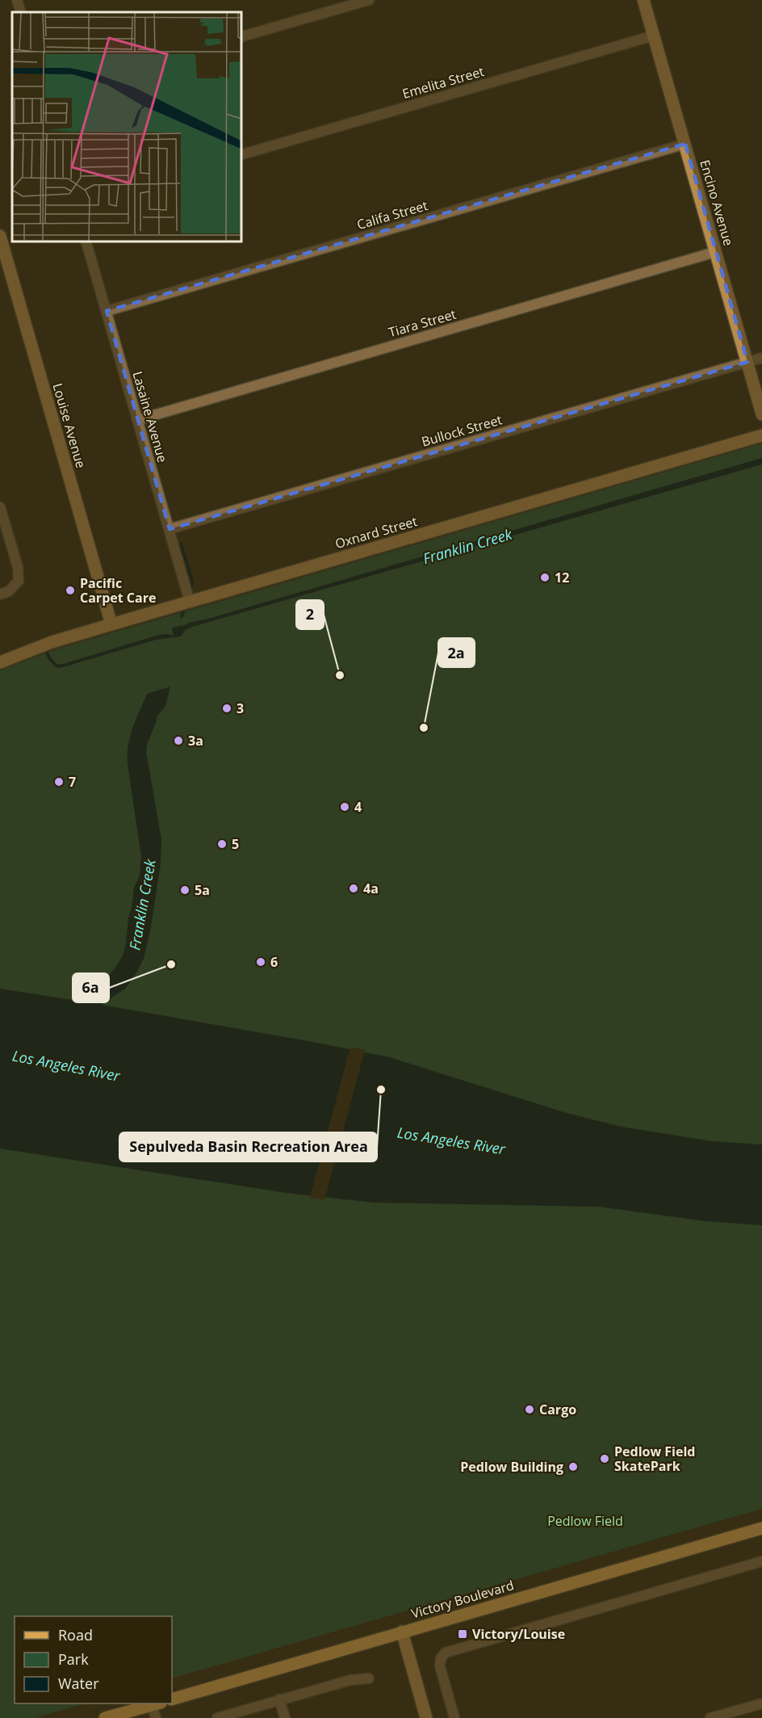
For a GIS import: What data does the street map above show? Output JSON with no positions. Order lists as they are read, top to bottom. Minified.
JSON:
{"streets":{"main road":["Encino Avenue","Louise Avenue","Oxnard Street","Victory Boulevard"],"street":["Emelita Street","Califa Street","Tiara Street","Lasaine Avenue","Bullock Street"]},"crossings":[["Emelita Street","Encino Avenue"],["Encino Avenue","Califa Street"],["Encino Avenue","Tiara Street"],["Encino Avenue","Bullock Street"],["Califa Street","Lasaine Avenue"],["Tiara Street","Lasaine Avenue"],["Lasaine Avenue","Bullock Street"],["Lasaine Avenue","Oxnard Street"],["Louise Avenue","Oxnard Street"]],"water":["Franklin Creek","Los Angeles River"],"parks":["Pedlow Field"],"places":{"other":["12","Pacific Carpet Care","2","3","2a","3a","7","4","5","4a","5a","6","6a","Sepulveda Basin Recreation Area","Cargo","Pedlow Field SkatePark","Pedlow Building"],"transit":["Victory/Louise"]},"legend":["Road","Park","Water"]}
